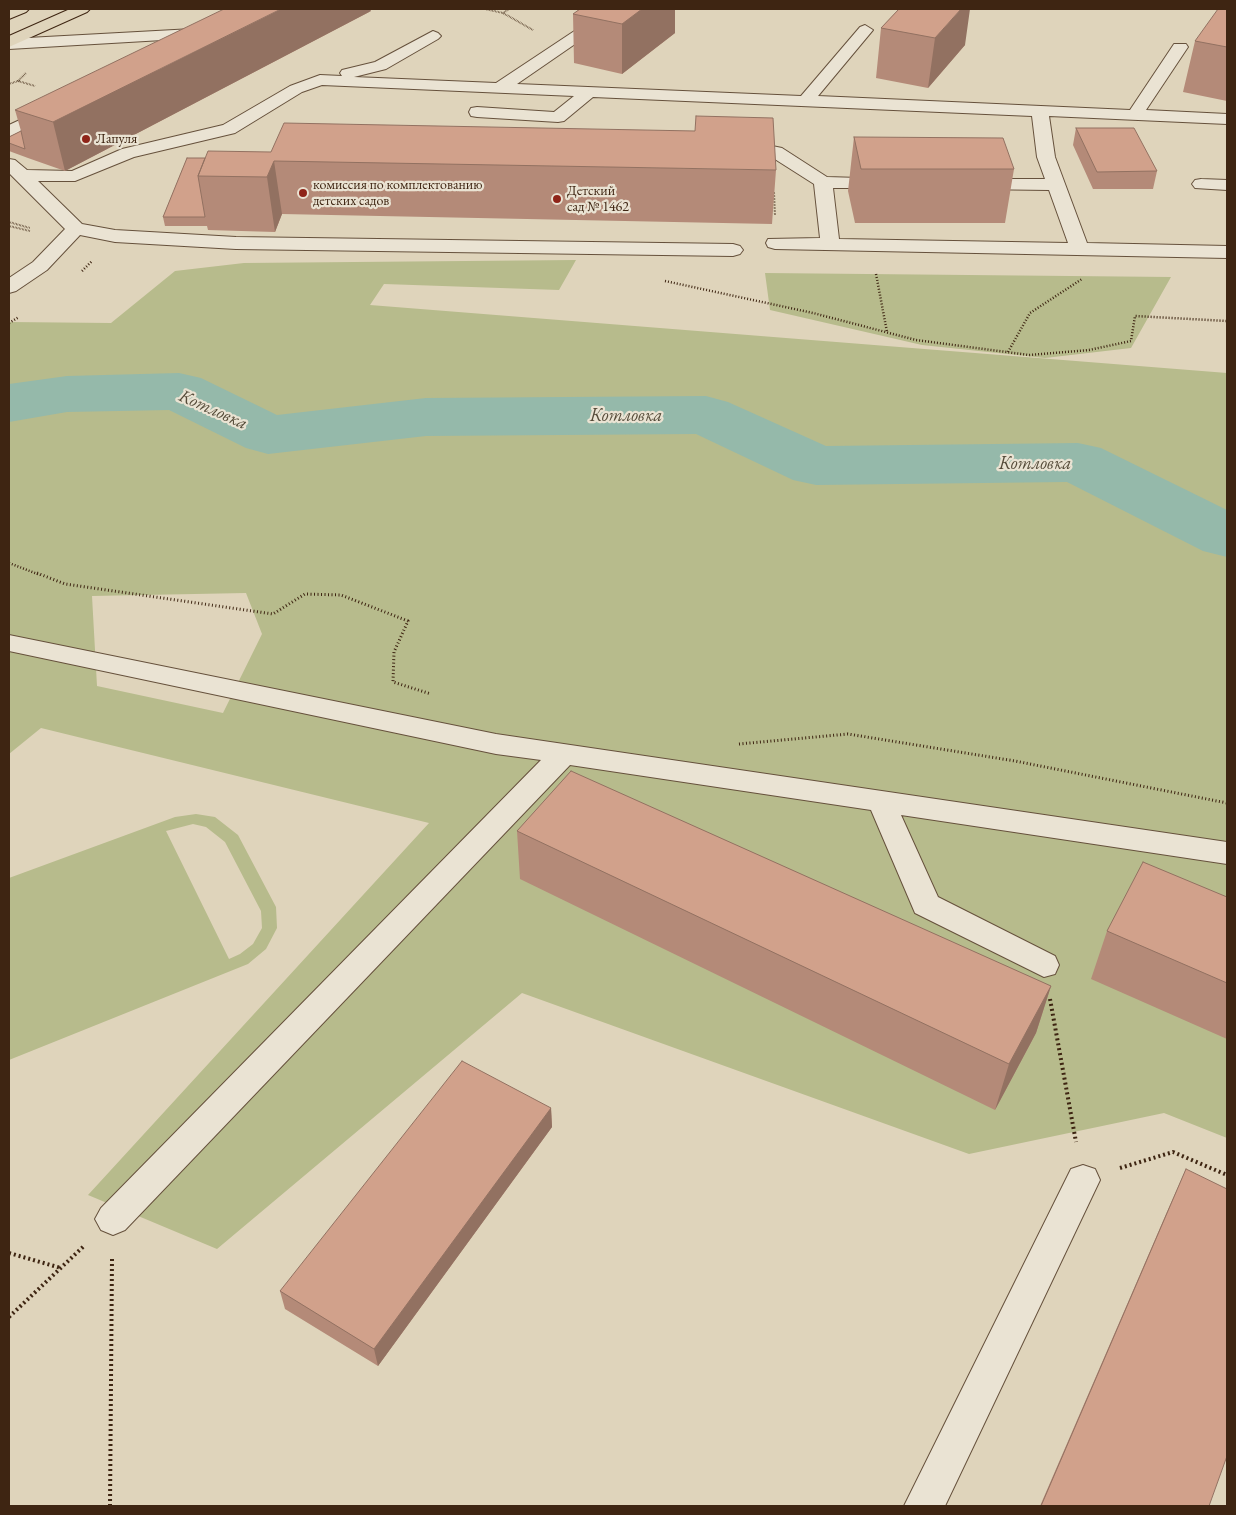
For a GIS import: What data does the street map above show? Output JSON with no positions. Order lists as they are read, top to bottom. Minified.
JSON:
{"water":["Котловка"],"places":["Лапуля","комиссия по комплектованию детских садов","Детский сад № 1462"]}
